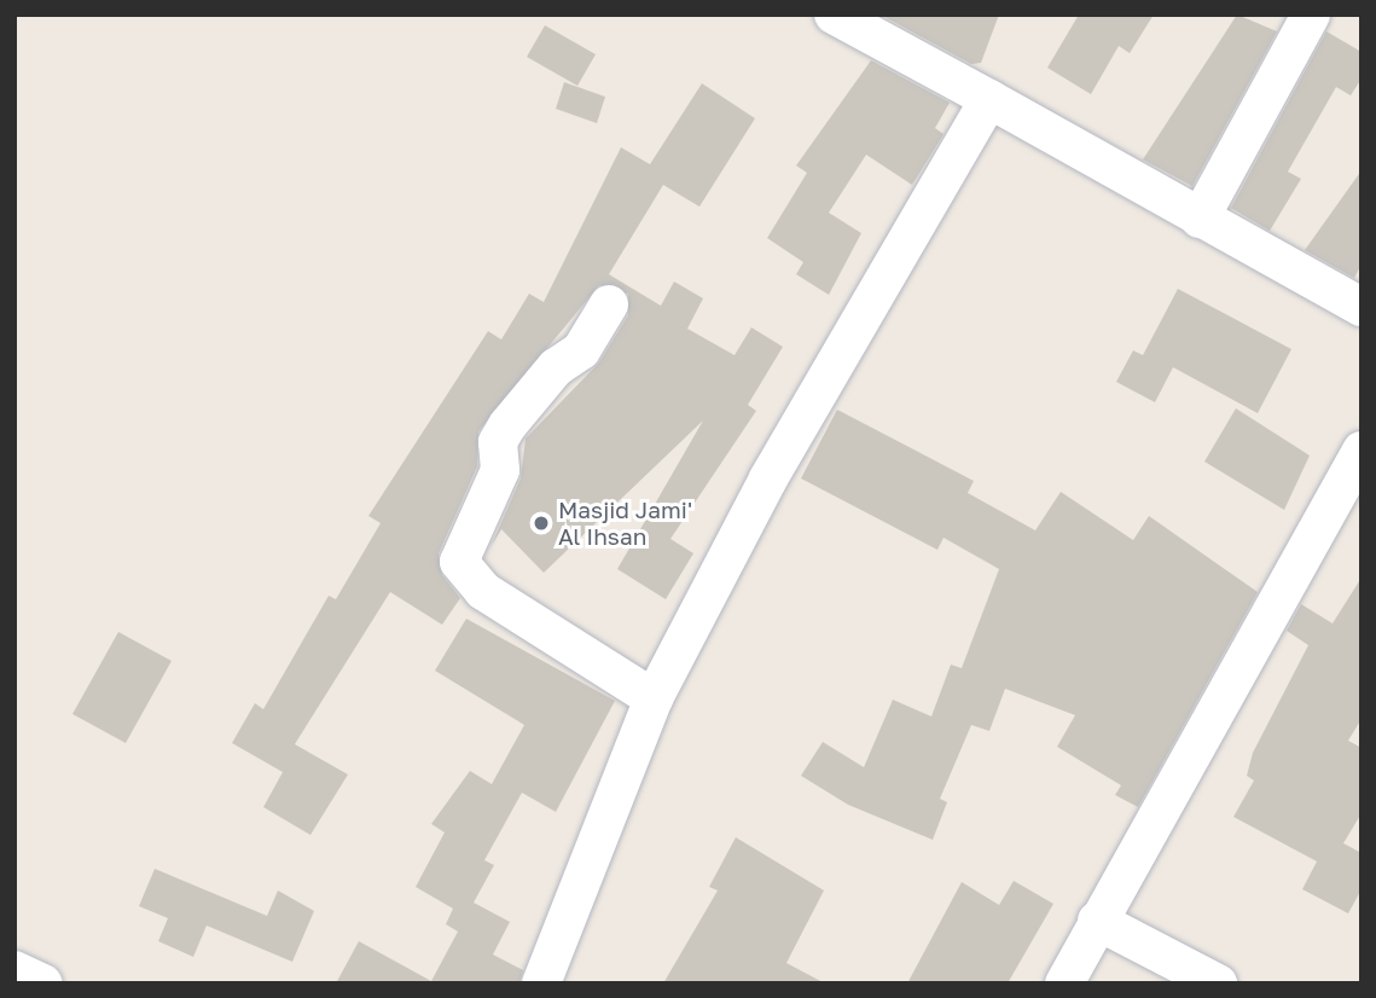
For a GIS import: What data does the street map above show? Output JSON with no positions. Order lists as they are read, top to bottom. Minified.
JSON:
{"places":["Masjid Jami' Al Ihsan"]}
